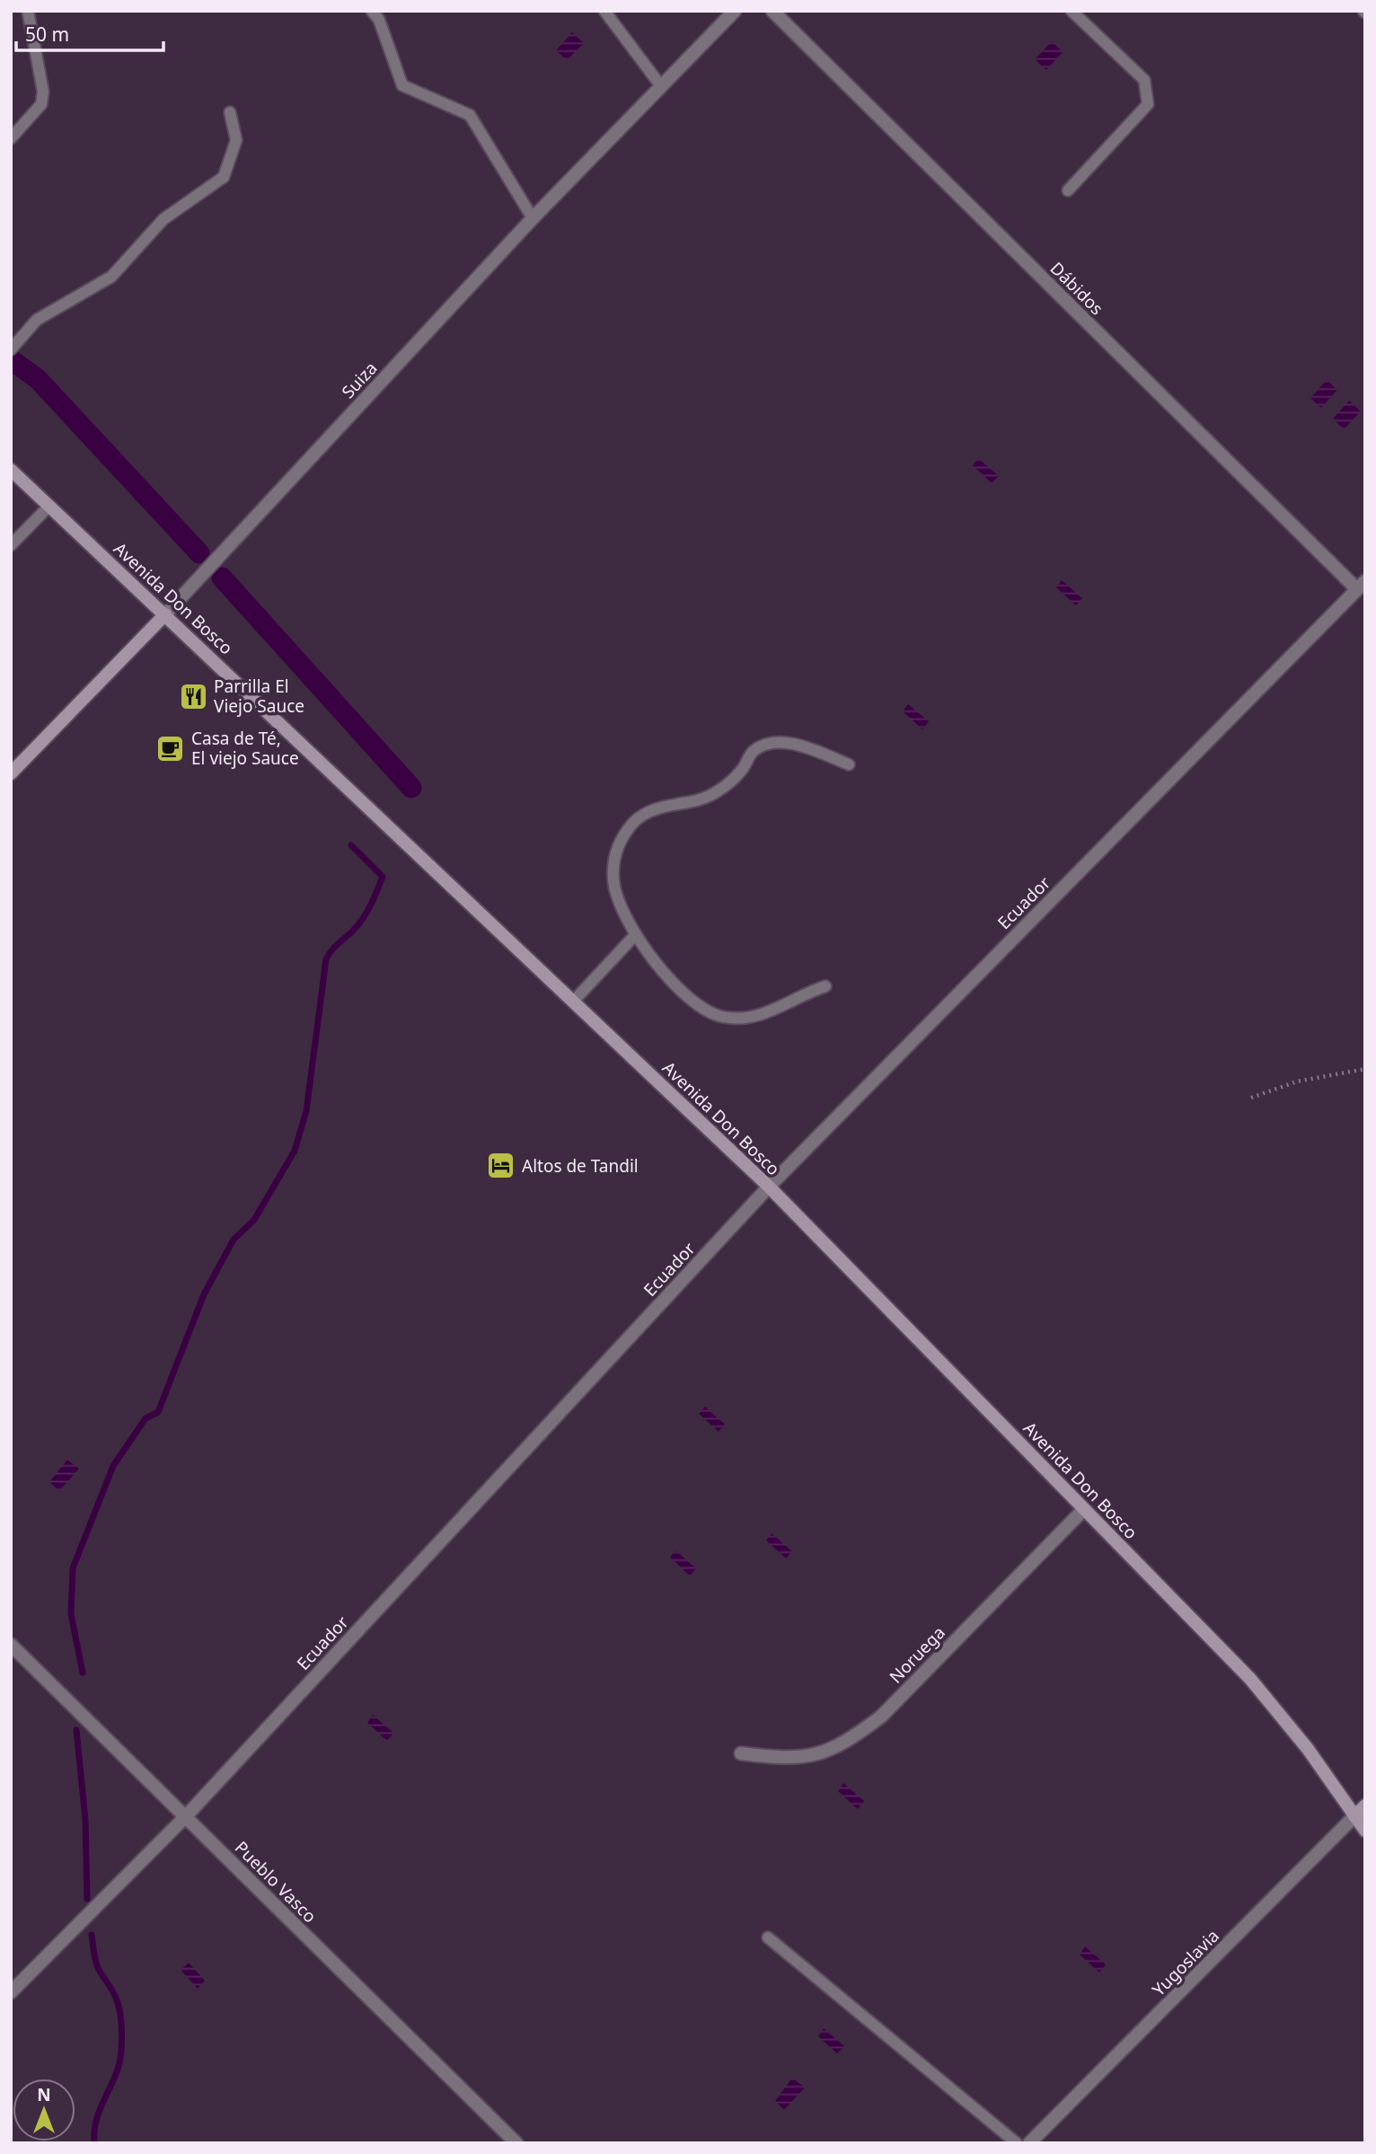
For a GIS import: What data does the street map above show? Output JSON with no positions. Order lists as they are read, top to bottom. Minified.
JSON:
{"streets":{"main road":["Suiza","Avenida Don Bosco","Yugoslavia"],"street":["Dábidos","Ecuador","Noruega","Pueblo Vasco"]},"crossings":[["Dábidos","Ecuador"],["Suiza","Avenida Don Bosco"],["Avenida Don Bosco","Ecuador"],["Avenida Don Bosco","Noruega"],["Avenida Don Bosco","Yugoslavia"],["Ecuador","Pueblo Vasco"]],"places":{"restaurant":["Parrilla El Viejo Sauce"],"cafe":["Casa de Té, El viejo Sauce"],"hotel":["Altos de Tandil"]},"scale_bar":"50 m","north":"top"}
